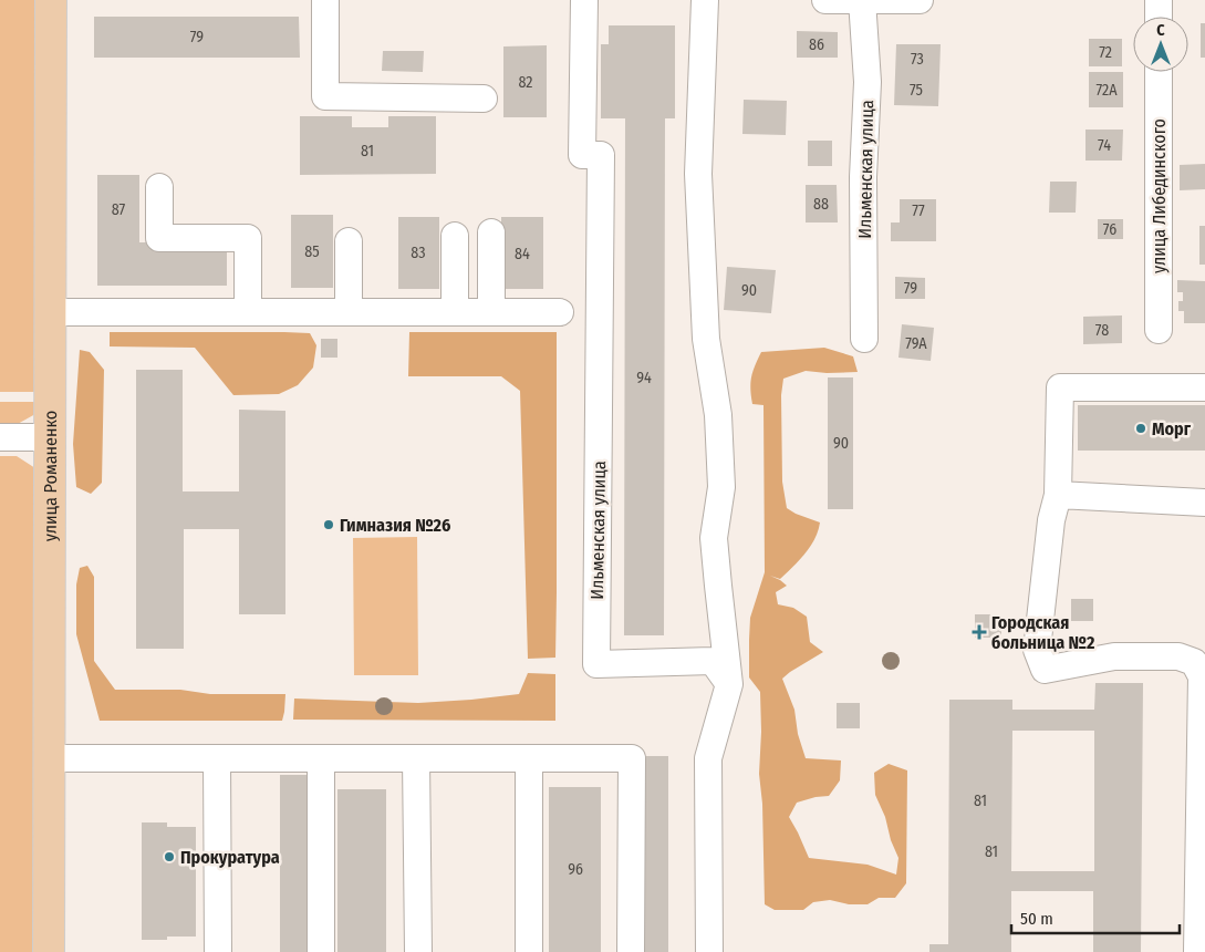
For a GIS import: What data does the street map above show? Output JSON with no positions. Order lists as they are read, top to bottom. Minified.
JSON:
{"streets":{"main road":["улица Романенко"],"street":["Ильменская улица","улица Либединского"]},"places":{"other":["Морг","Гимназия №26","Прокуратура"],"health":["Городская больница №2"]},"house_numbers":["79","86","72","73","82","75","72А","74","81","88","87","77","76","85","83","84","79","90","78","79А","94","90","81","81","96"],"scale_bar":"50 m","north":"top"}
